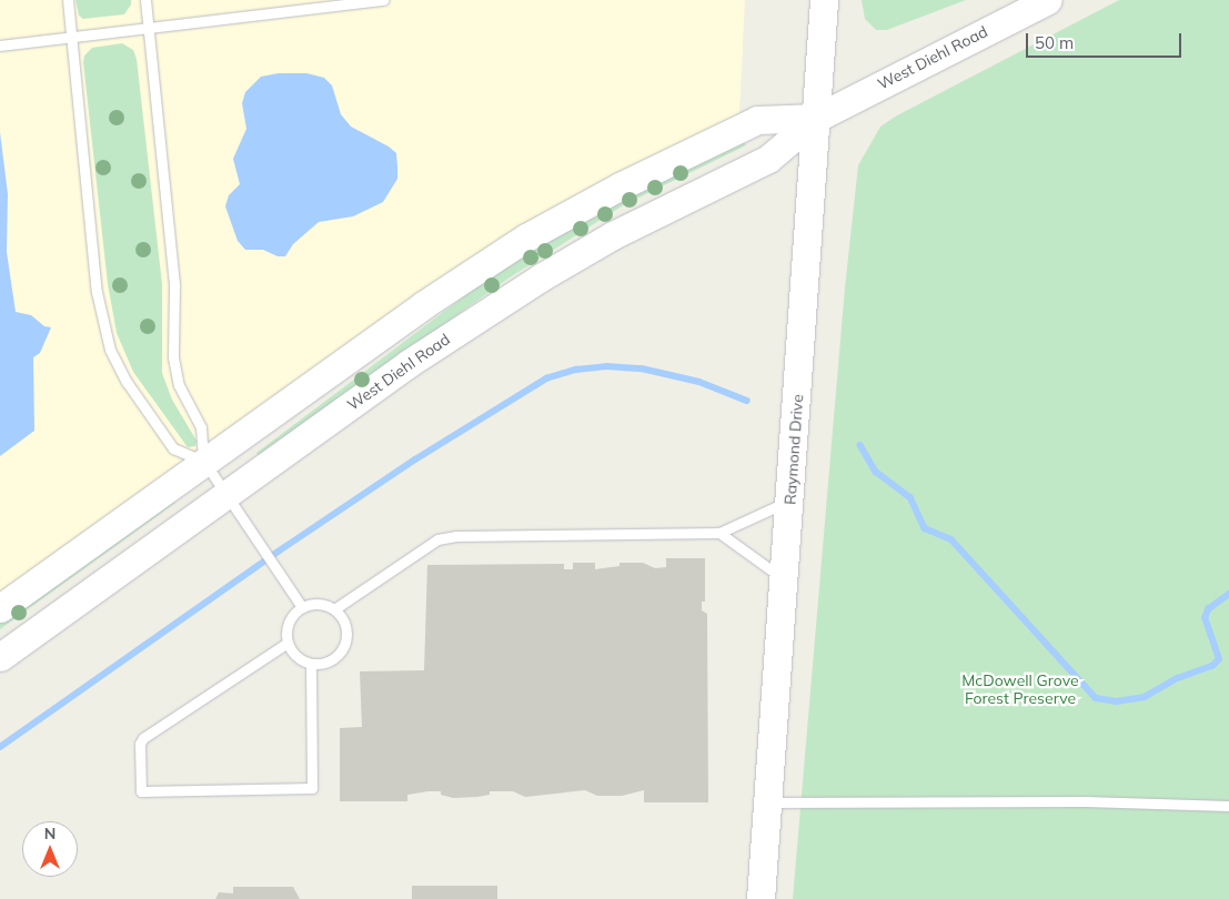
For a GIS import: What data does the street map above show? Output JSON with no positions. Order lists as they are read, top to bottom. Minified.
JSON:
{"streets":{"street":["West Diehl Road","Raymond Drive"]},"crossings":[["West Diehl Road","Raymond Drive"]],"parks":["McDowell Grove Forest Preserve"],"scale_bar":"50 m","north":"top"}
